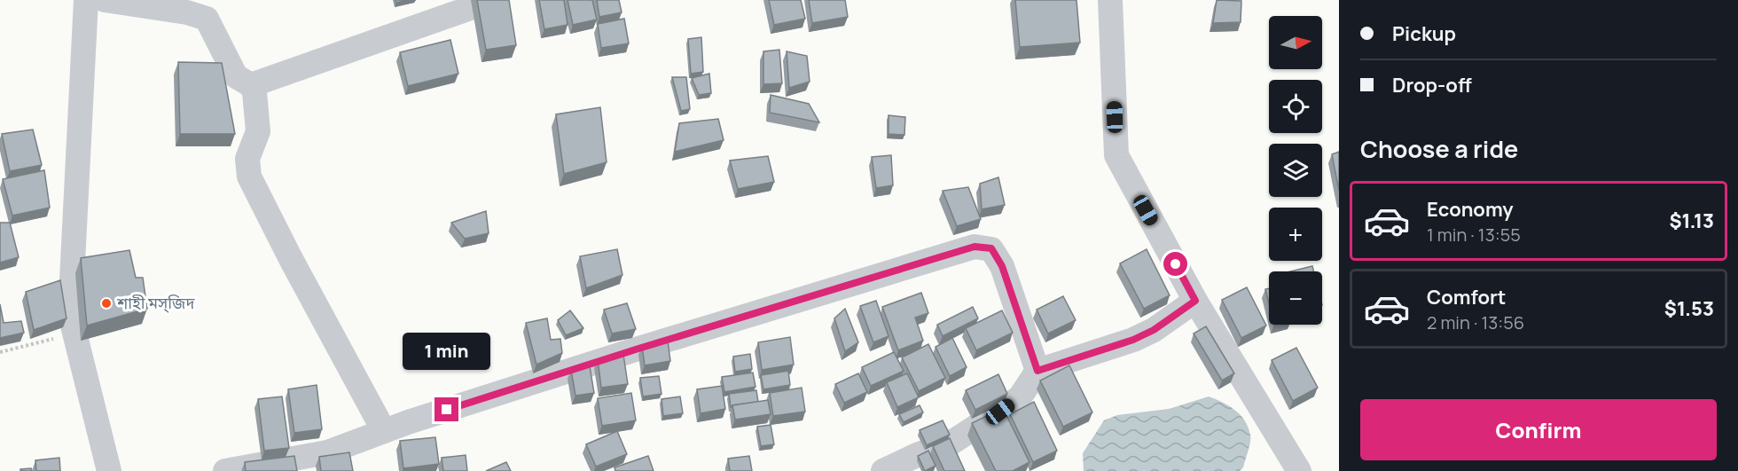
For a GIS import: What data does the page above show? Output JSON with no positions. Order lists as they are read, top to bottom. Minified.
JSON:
{"places":["শাহী মস্জিদ"],"north":"right","page":{"banner":["Pickup","Drop-off"],"map_buttons":["+","−"],"heading":"Choose a ride","list":[{"name":"Economy","note":"1 min · 13:55","value":"$1.13"},{"name":"Comfort","note":"2 min · 13:56","value":"$1.53"}],"bubble":"1 min","buttons":"Confirm"}}
